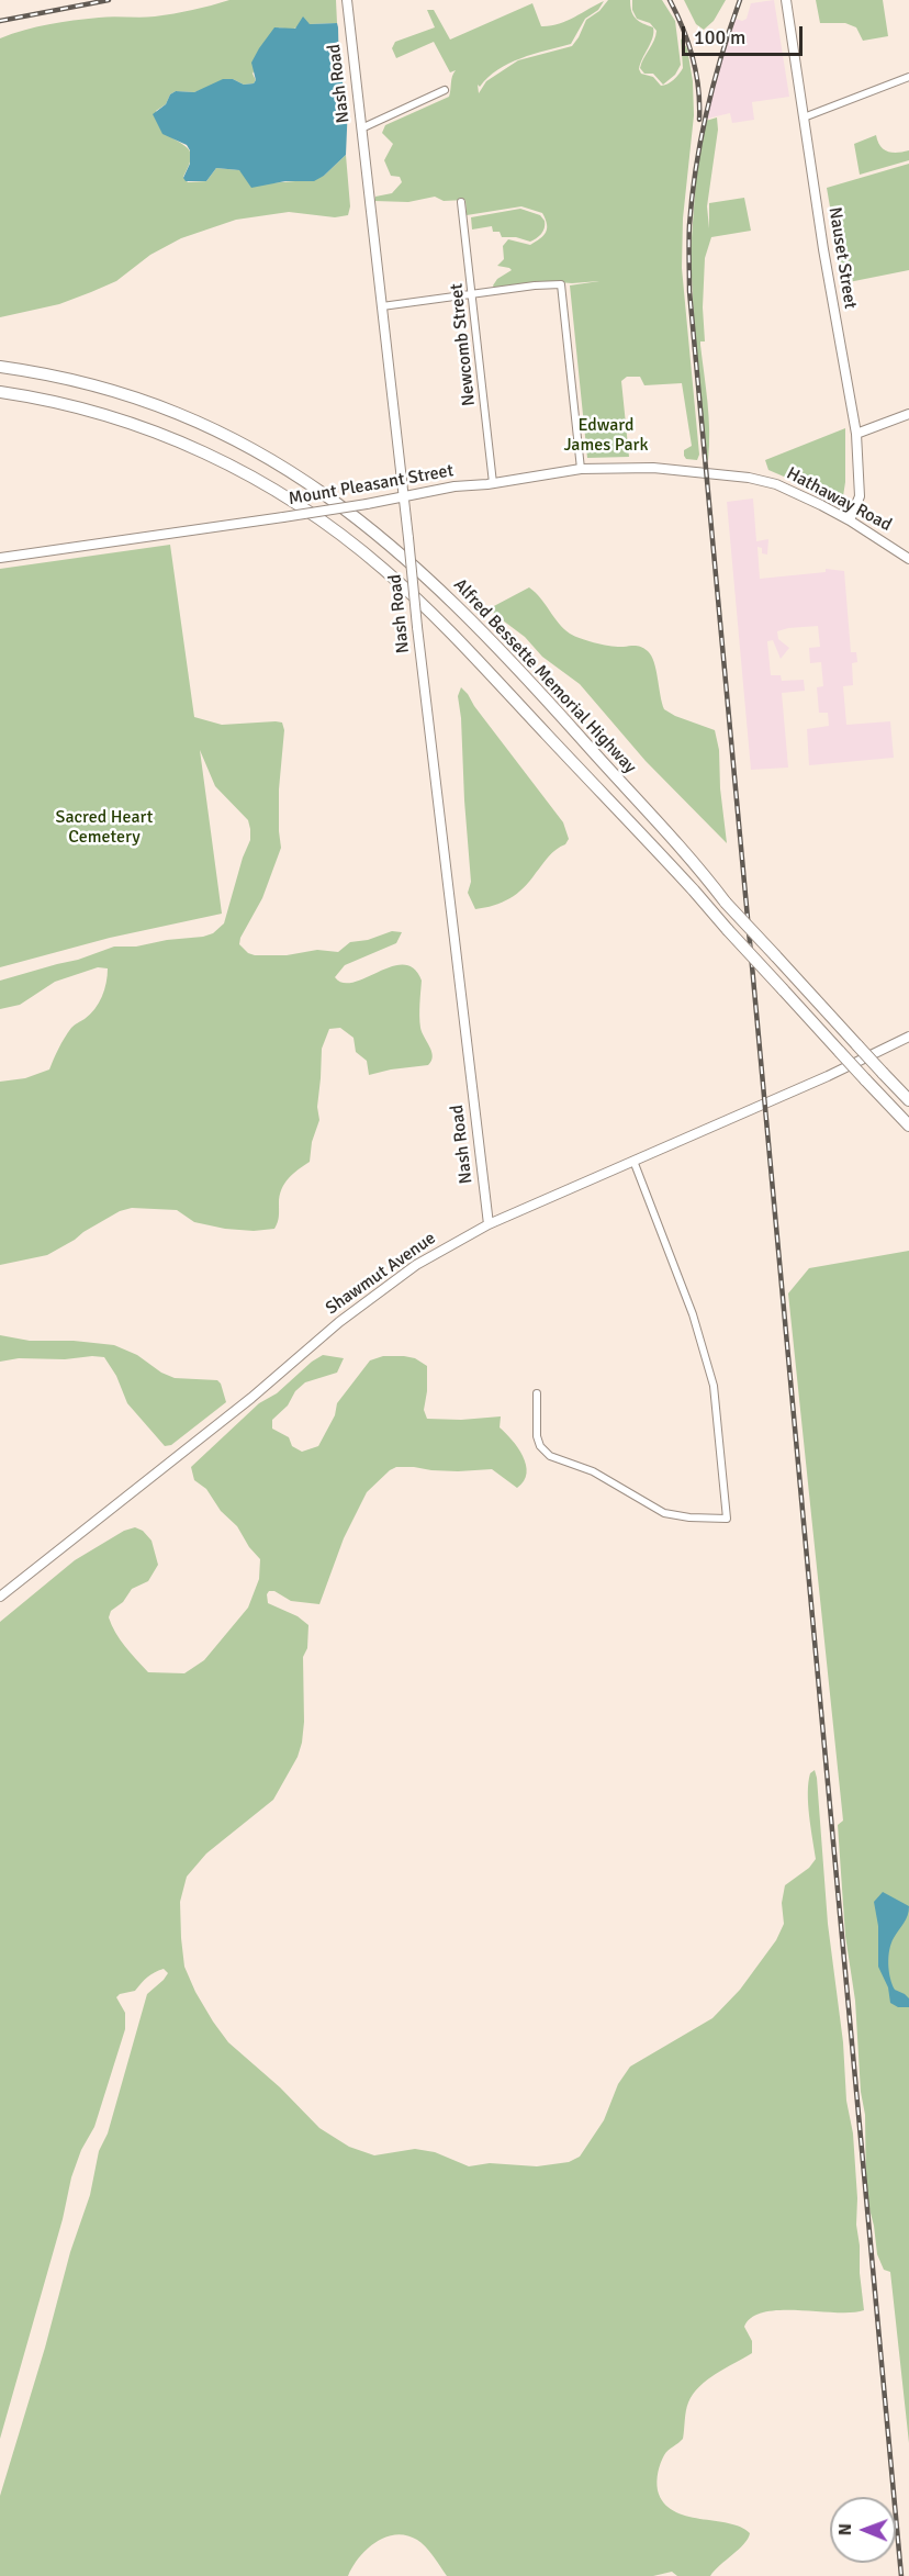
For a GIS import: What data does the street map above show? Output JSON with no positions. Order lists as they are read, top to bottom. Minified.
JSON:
{"streets":{"highway":["Alfred Bessette Memorial Highway"],"main road":["Nash Road","Nauset Street","Mount Pleasant Street","Hathaway Road","Shawmut Avenue"],"street":["Newcomb Street"]},"crossings":[["Nash Road","Mount Pleasant Street"],["Nash Road","Shawmut Avenue"],["Nauset Street","Hathaway Road"],["Newcomb Street","Mount Pleasant Street"],["Mount Pleasant Street","Hathaway Road"]],"parks":["Edward James Park","Sacred Heart Cemetery"],"scale_bar":"100 m","north":"left"}
